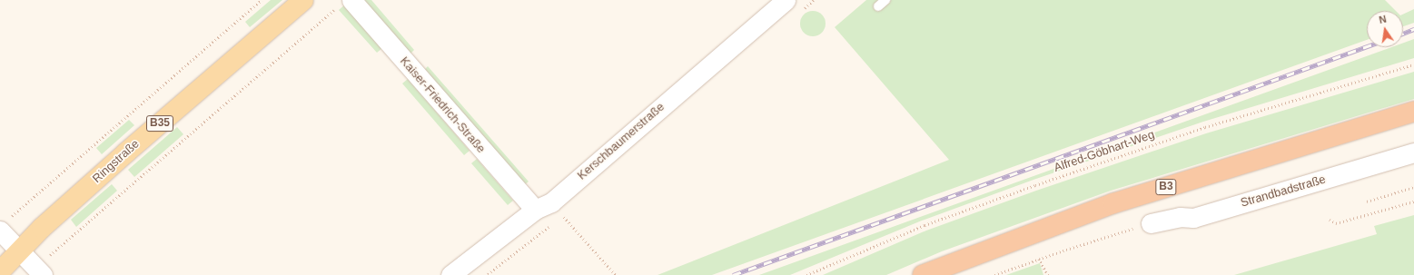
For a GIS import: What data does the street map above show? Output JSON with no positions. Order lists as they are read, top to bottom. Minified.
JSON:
{"streets":{"highway":["B3"],"main road":["B35","Ringstraße"],"street":["Kaiser-Friedrich-Straße","Kerschbaumerstraße","Strandbadstraße"],"path":["Alfred-Göbhart-Weg"]},"crossings":[["Kaiser-Friedrich-Straße","Kerschbaumerstraße"]],"north":"top"}
